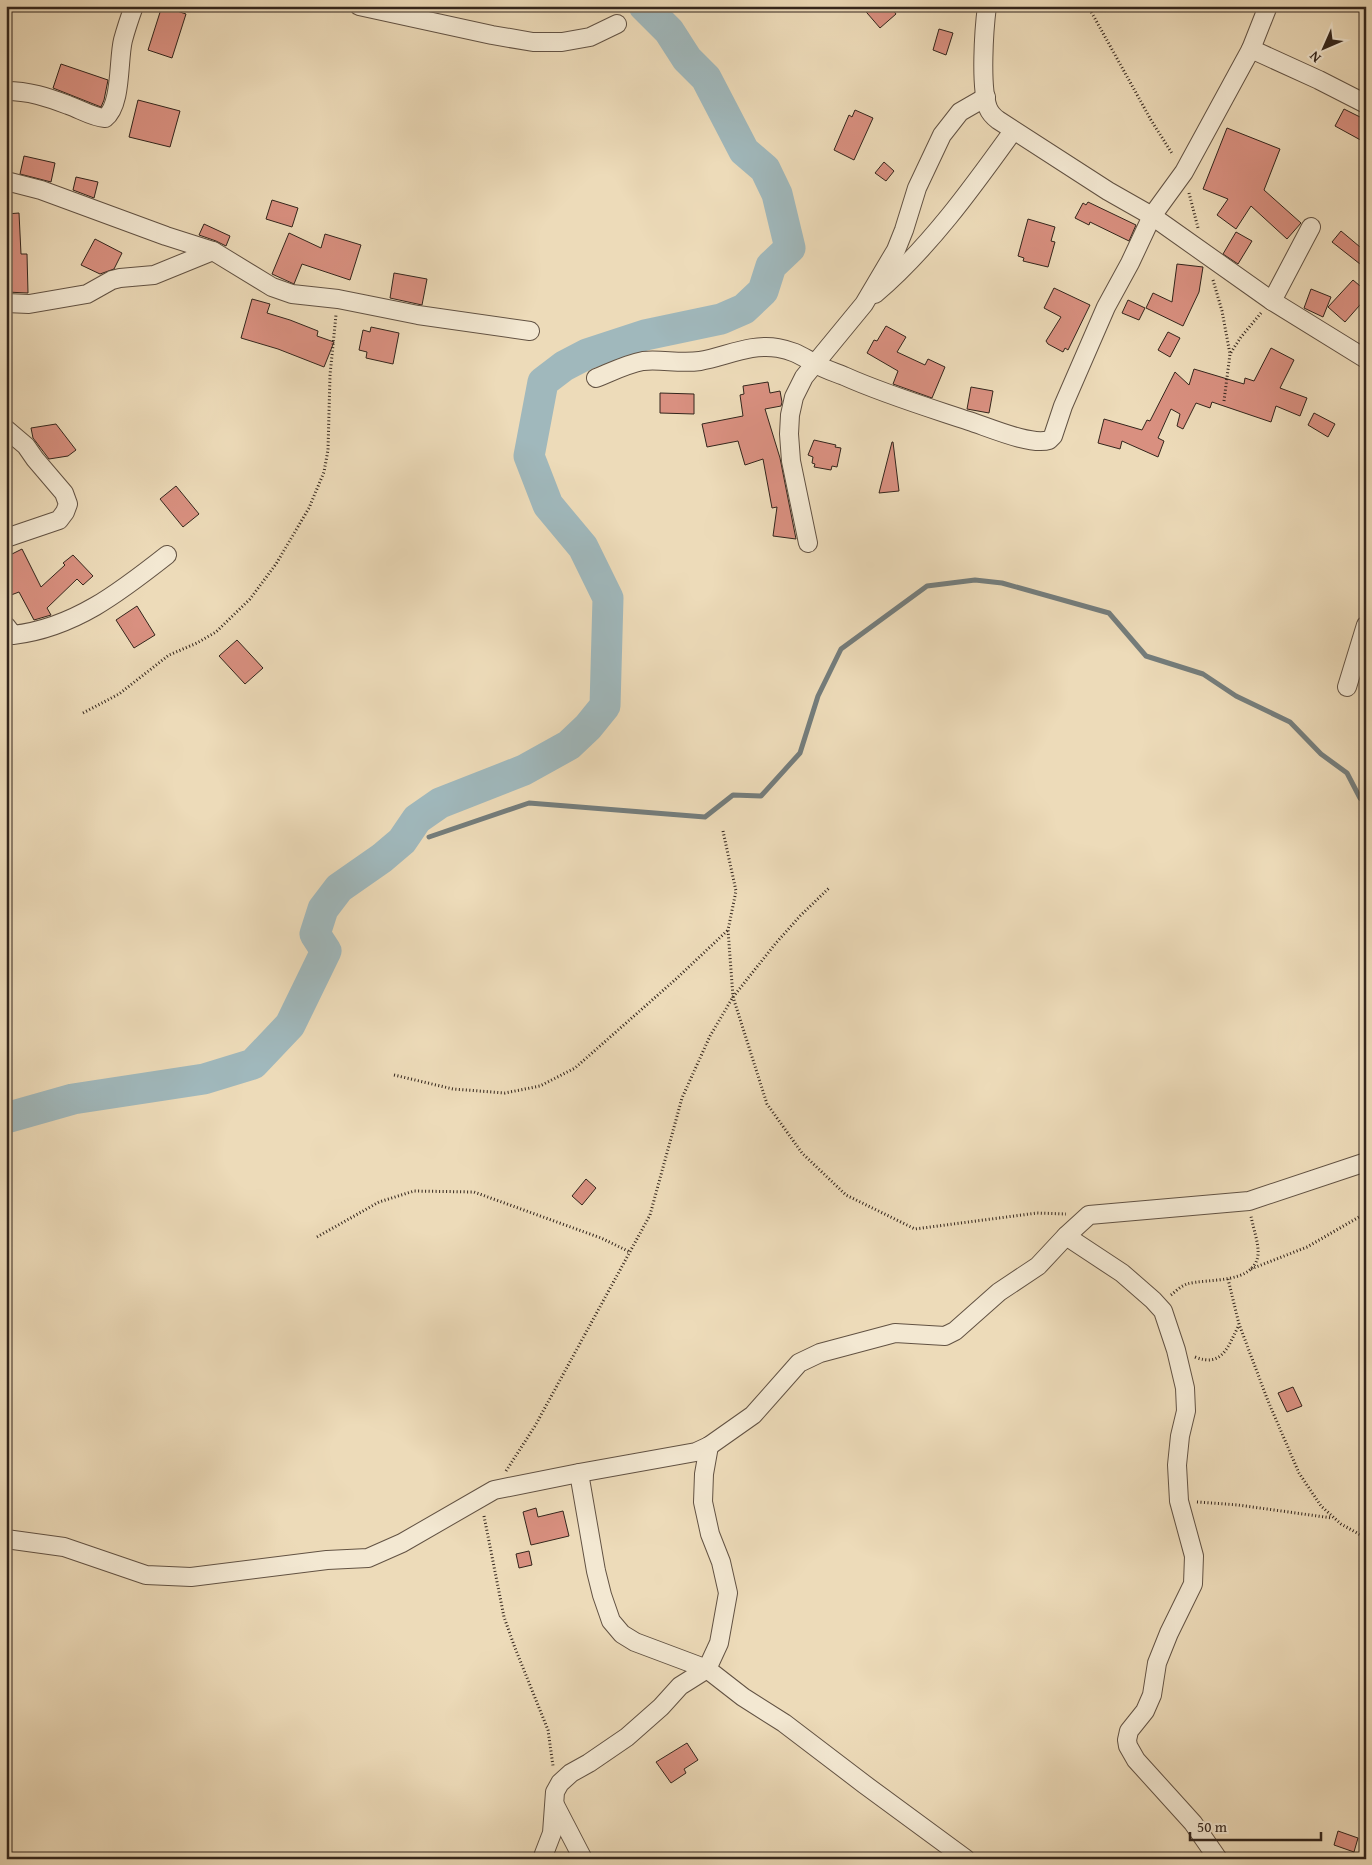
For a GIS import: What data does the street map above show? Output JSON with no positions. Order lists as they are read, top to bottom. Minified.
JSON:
{"scale_bar":"50 m","north":"bottom left"}
